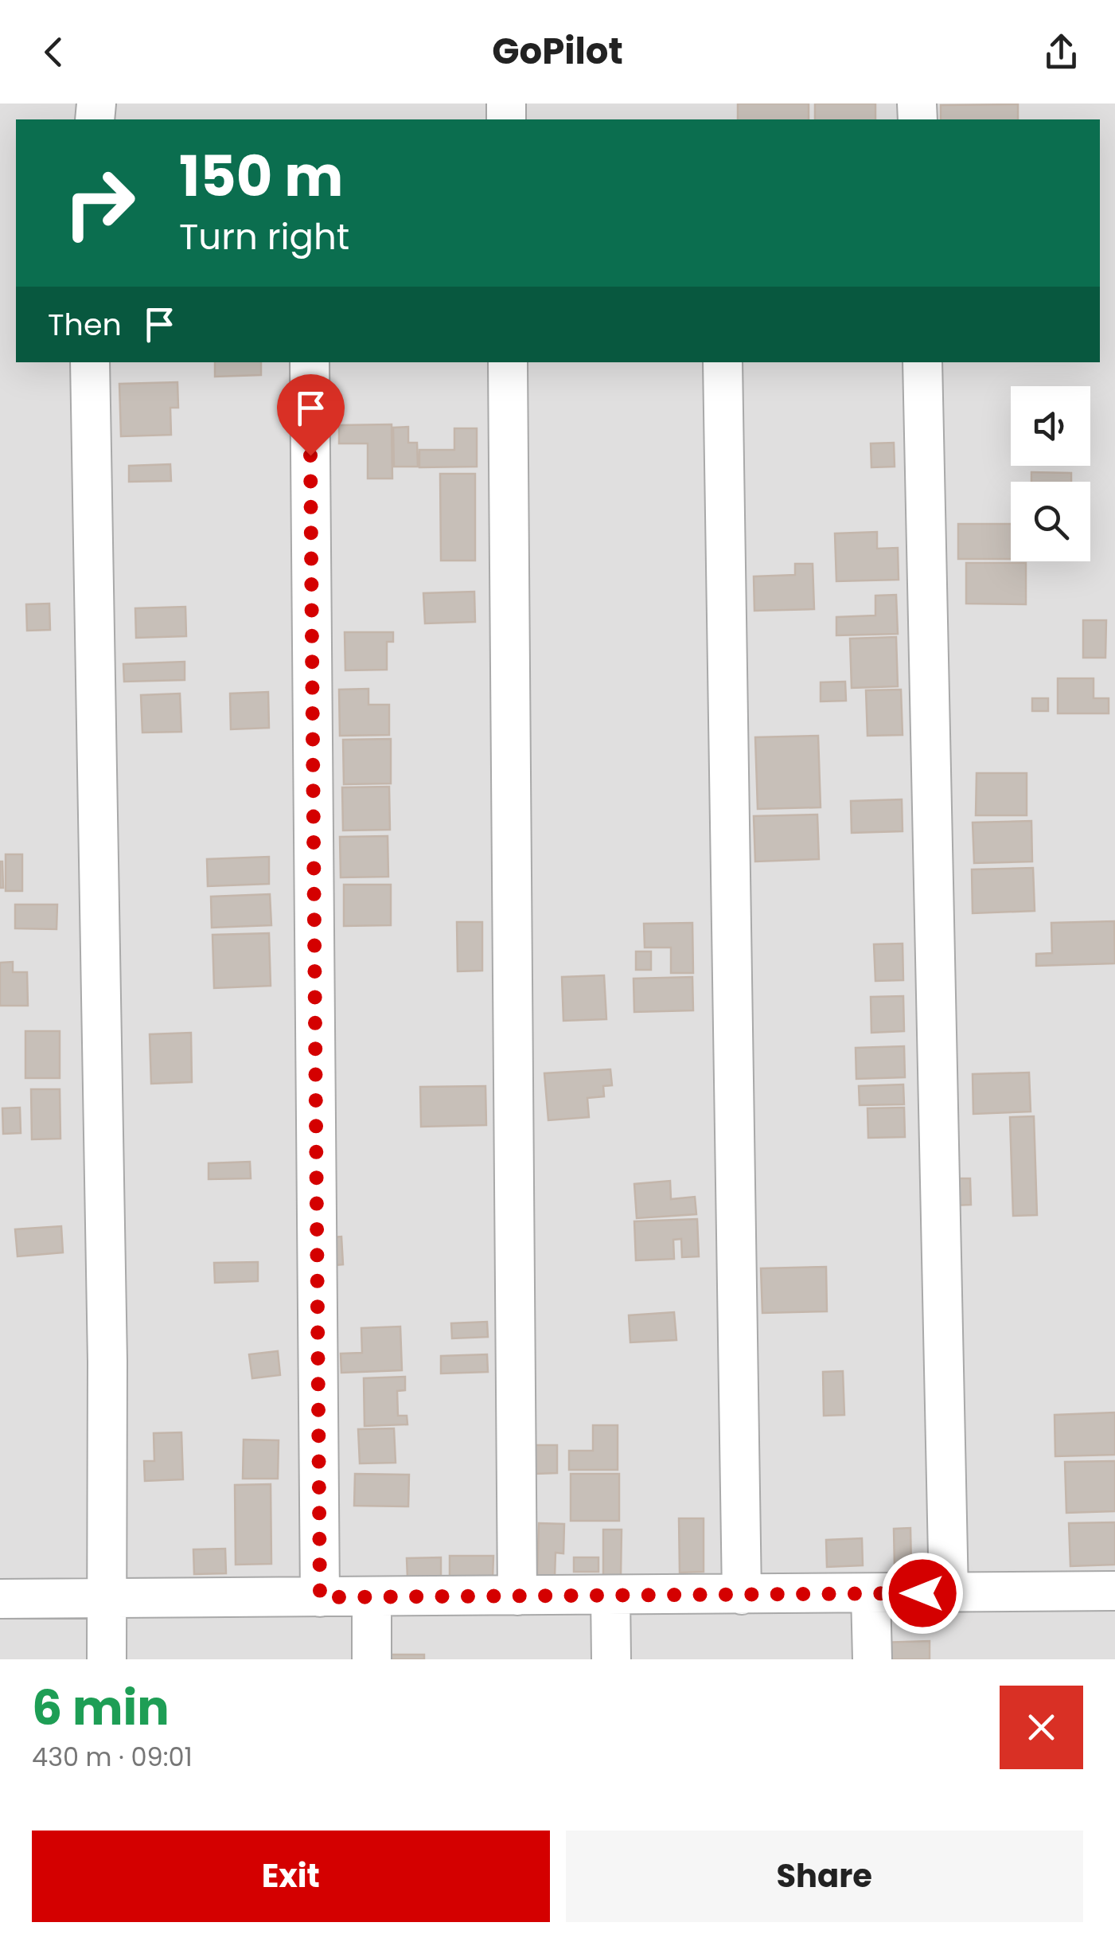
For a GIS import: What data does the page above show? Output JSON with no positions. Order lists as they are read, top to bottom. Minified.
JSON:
{"page":{"header":"GoPilot","turn":["150 m","Turn right"],"then":"Then","heading":["6 min","430 m · 09:01"],"buttons":["Exit","Share"]}}
